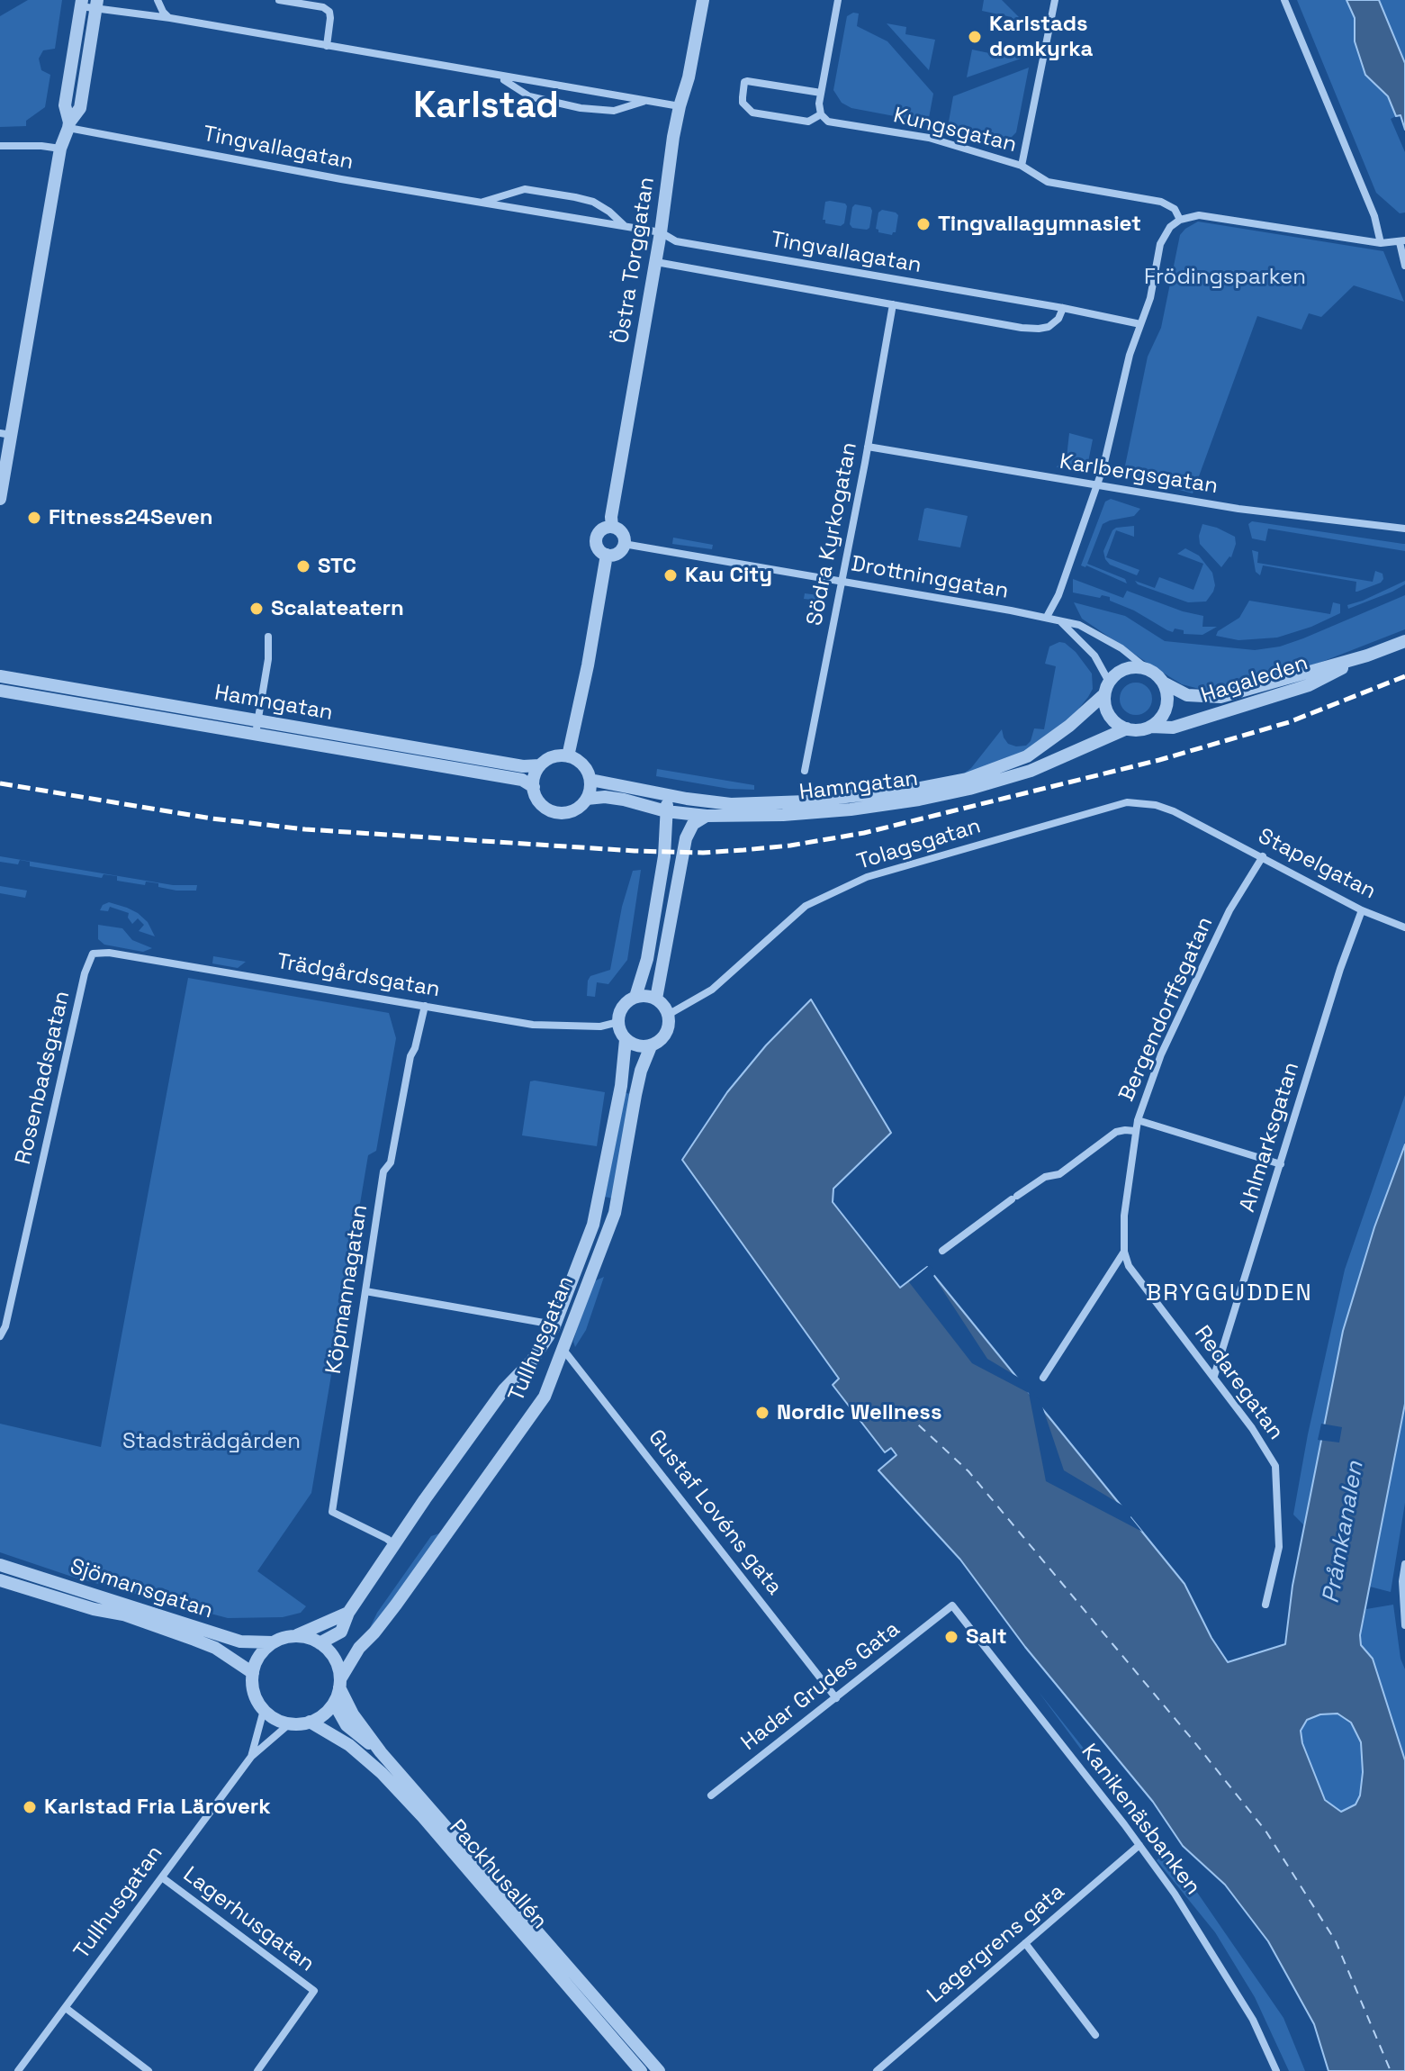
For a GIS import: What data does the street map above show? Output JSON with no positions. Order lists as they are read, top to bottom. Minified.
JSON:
{"streets":{"street":["Kungsgatan","Tingvallagatan","Östra Torggatan","Karlbergsgatan","Södra Kyrkogatan","Drottninggatan","Hagaleden","Hamngatan","Tolagsgatan","Stapelgatan","Trädgårdsgatan","Bergendorffsgatan","Rosenbadsgatan","Ahlmarksgatan","Köpmannagatan","Tullhusgatan","Redaregatan","Gustaf Lovéns gata","Sjömansgatan","Hadar Grudes Gata","Kanikenäsbanken","Packhusallén","Lagerhusgatan","Lagergrens gata"]},"crossings":[["Tingvallagatan","Östra Torggatan"],["Tingvallagatan","Södra Kyrkogatan"],["Östra Torggatan","Drottninggatan"],["Karlbergsgatan","Södra Kyrkogatan"],["Södra Kyrkogatan","Drottninggatan"],["Drottninggatan","Hagaleden"],["Drottninggatan","Hamngatan"],["Hagaleden","Hamngatan"],["Tolagsgatan","Stapelgatan"],["Tolagsgatan","Trädgårdsgatan"],["Tolagsgatan","Tullhusgatan"],["Stapelgatan","Bergendorffsgatan"],["Stapelgatan","Ahlmarksgatan"],["Trädgårdsgatan","Rosenbadsgatan"],["Trädgårdsgatan","Köpmannagatan"],["Trädgårdsgatan","Tullhusgatan"],["Bergendorffsgatan","Redaregatan"],["Ahlmarksgatan","Redaregatan"],["Köpmannagatan","Tullhusgatan"],["Tullhusgatan","Gustaf Lovéns gata"],["Tullhusgatan","Sjömansgatan"],["Tullhusgatan","Packhusallén"],["Tullhusgatan","Lagerhusgatan"],["Gustaf Lovéns gata","Hadar Grudes Gata"],["Sjömansgatan","Packhusallén"],["Hadar Grudes Gata","Kanikenäsbanken"],["Kanikenäsbanken","Lagergrens gata"]],"districts":["Karlstad","BRYGGUDDEN"],"water":["Pråmkanalen"],"parks":["Frödingsparken","Stadsträdgården"],"places":["Karlstads domkyrka","Tingvallagymnasiet","Fitness24Seven","STC","Kau City","Scalateatern","Nordic Wellness","Salt","Karlstad Fria Läroverk"]}
